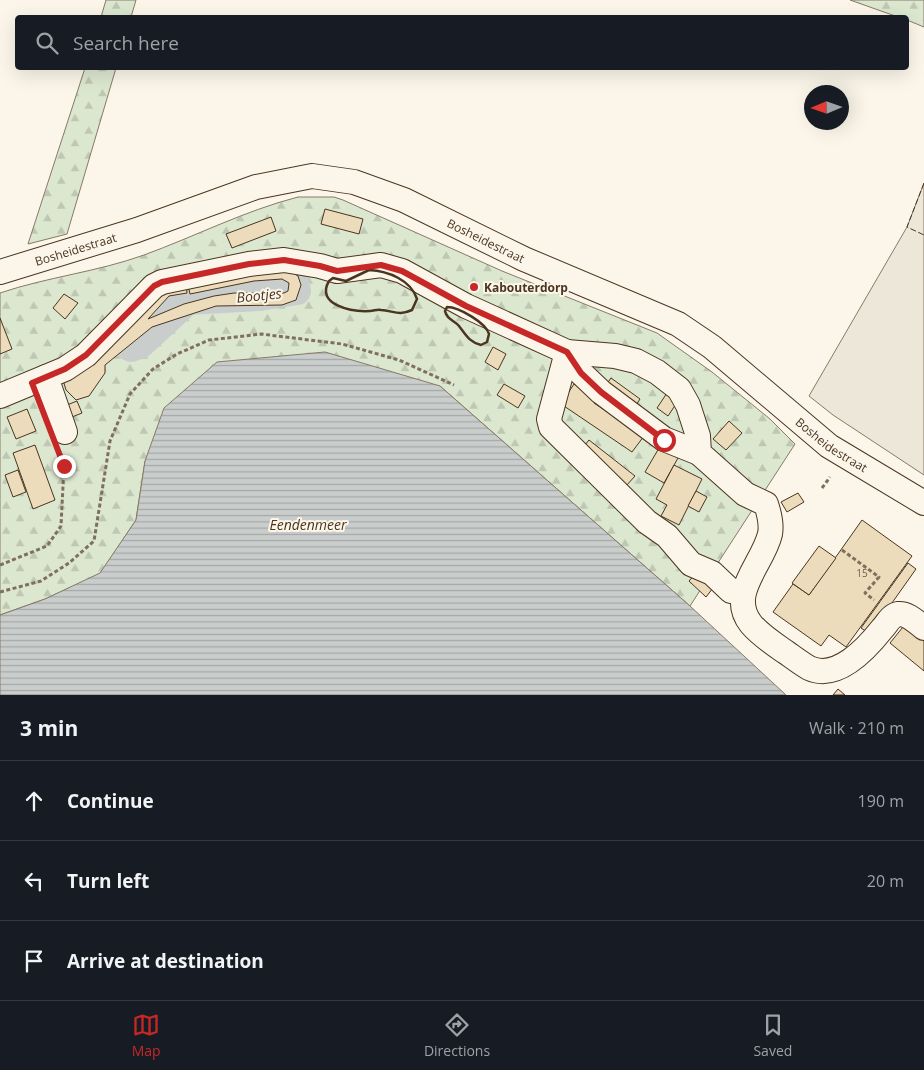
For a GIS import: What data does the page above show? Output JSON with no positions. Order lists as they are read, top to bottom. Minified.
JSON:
{"streets":{"street":["Bosheidestraat"]},"water":["Bootjes","Eendenmeer"],"places":["Kabouterdorp"],"house_numbers":["15"],"north":"left","page":{"search":"Search here","heading":["3 min","Walk · 210 m"],"list":[["Continue","190 m"],["Turn left","20 m"],"Arrive at destination"],"nav":["Map","Directions","Saved"]}}
